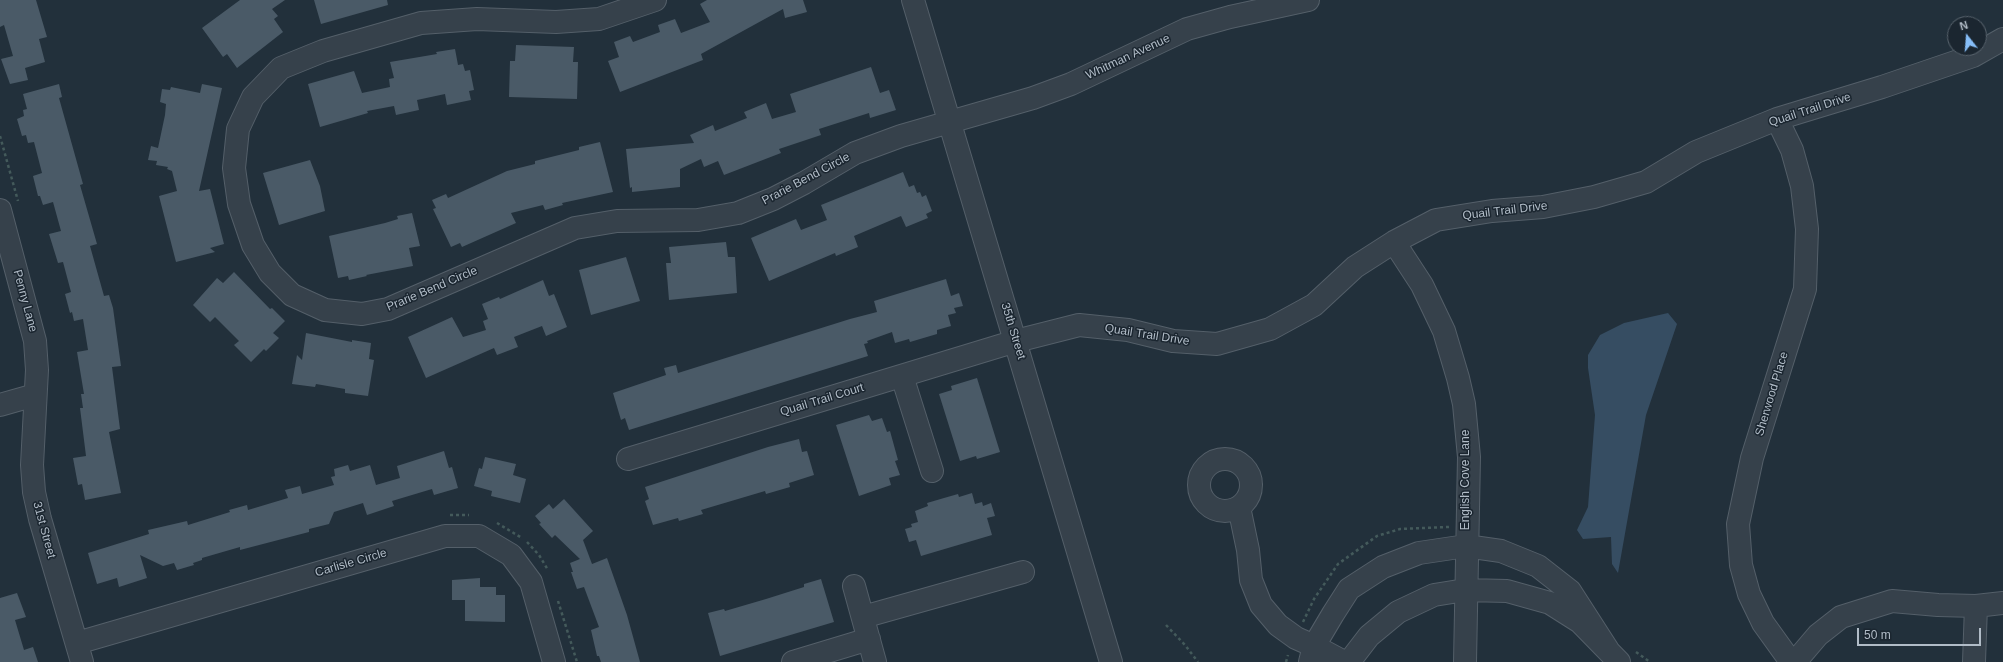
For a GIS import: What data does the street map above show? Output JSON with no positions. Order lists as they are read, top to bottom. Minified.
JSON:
{"streets":{"street":["Whitman Avenue","Quail Trail Drive","Prarie Bend Circle","Penny Lane","35th Street","Sherwood Place","Quail Trail Court","English Cove Lane","31st Street","Carlisle Circle"]},"crossings":[["Whitman Avenue","Prarie Bend Circle"],["Whitman Avenue","35th Street"],["Quail Trail Drive","35th Street"],["Quail Trail Drive","Sherwood Place"],["Quail Trail Drive","Quail Trail Court"],["Quail Trail Drive","English Cove Lane"],["Prarie Bend Circle","35th Street"],["Penny Lane","31st Street"],["35th Street","Quail Trail Court"],["31st Street","Carlisle Circle"]],"scale_bar":"50 m","north":"top"}
